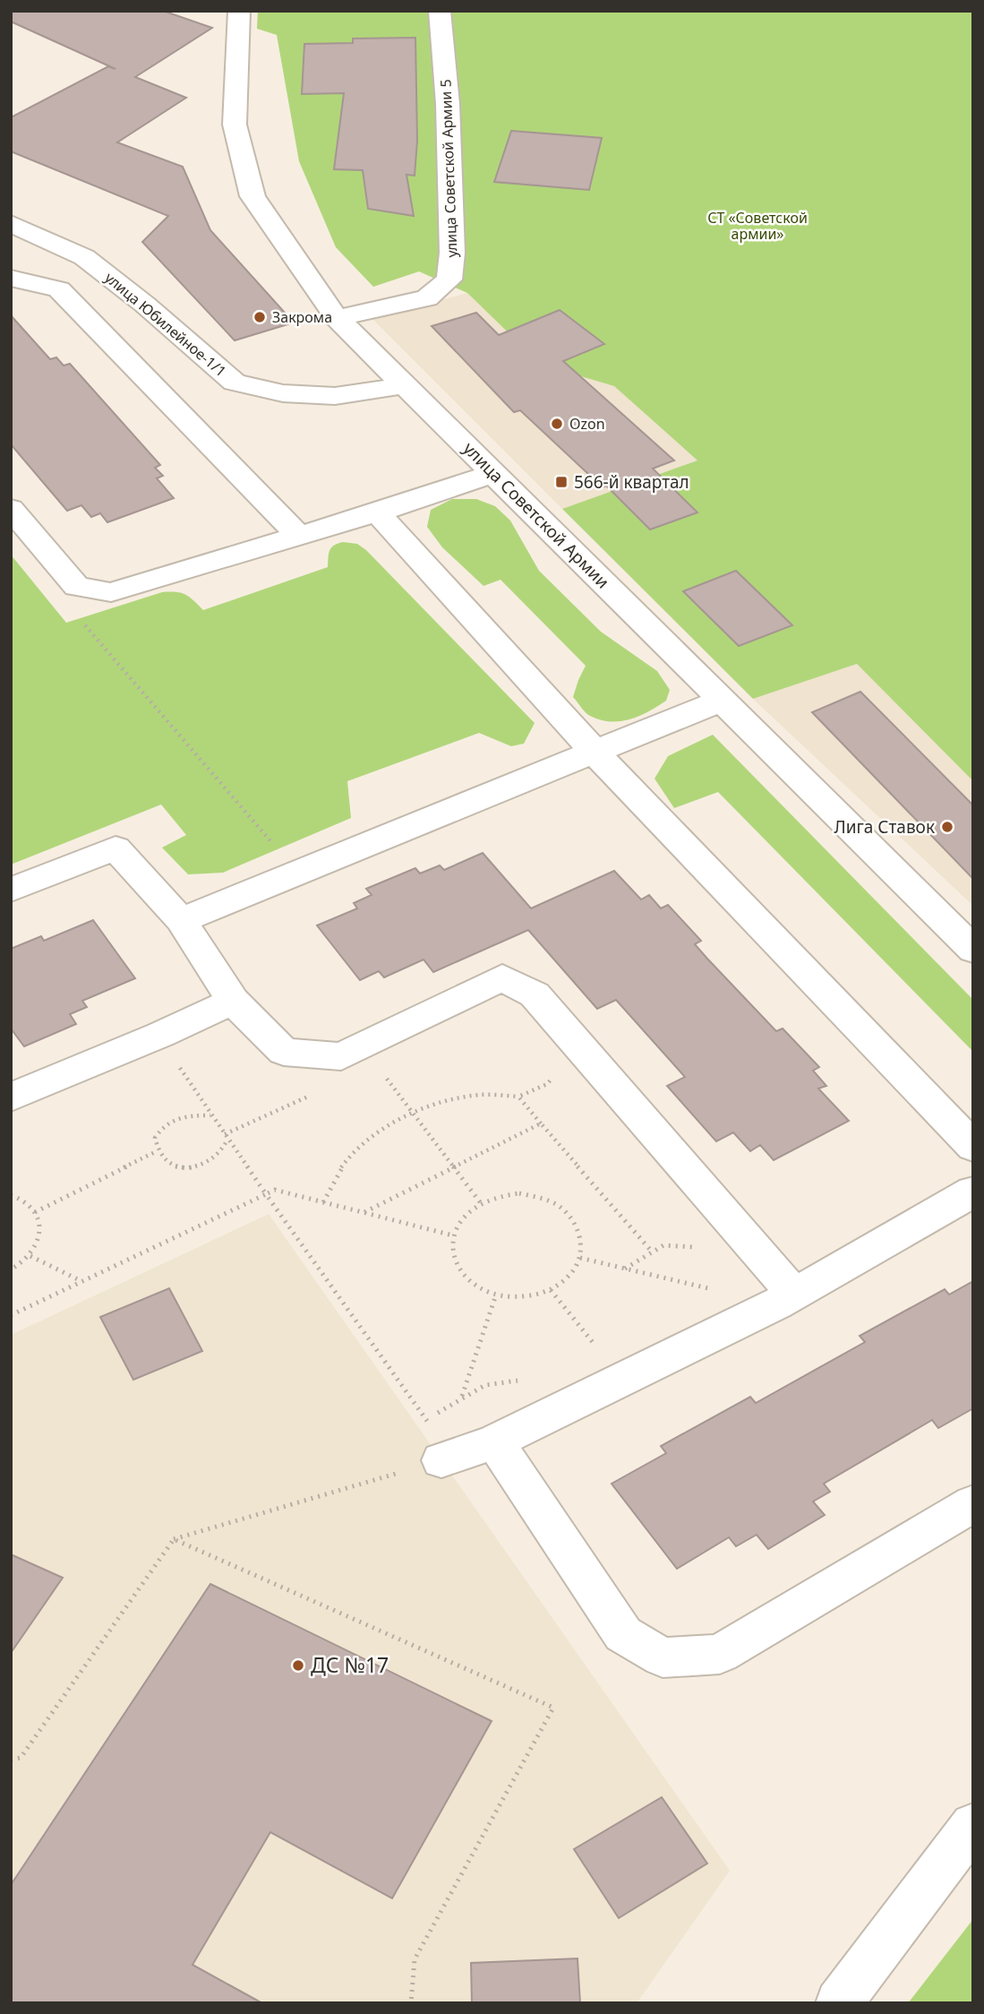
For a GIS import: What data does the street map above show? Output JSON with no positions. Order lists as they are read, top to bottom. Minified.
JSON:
{"streets":{"street":["улица Советской Армии 5","улица Юбилейное-1/1","улица Советской Армии"]},"crossings":[["улица Советской Армии 5","улица Советской Армии"],["улица Юбилейное-1/1","улица Советской Армии"]],"parks":["СТ «Советской армии»"],"places":{"other":["Закрома","Ozon","Лига Ставок","ДС №17"],"transit":["566-й квартал"]}}
